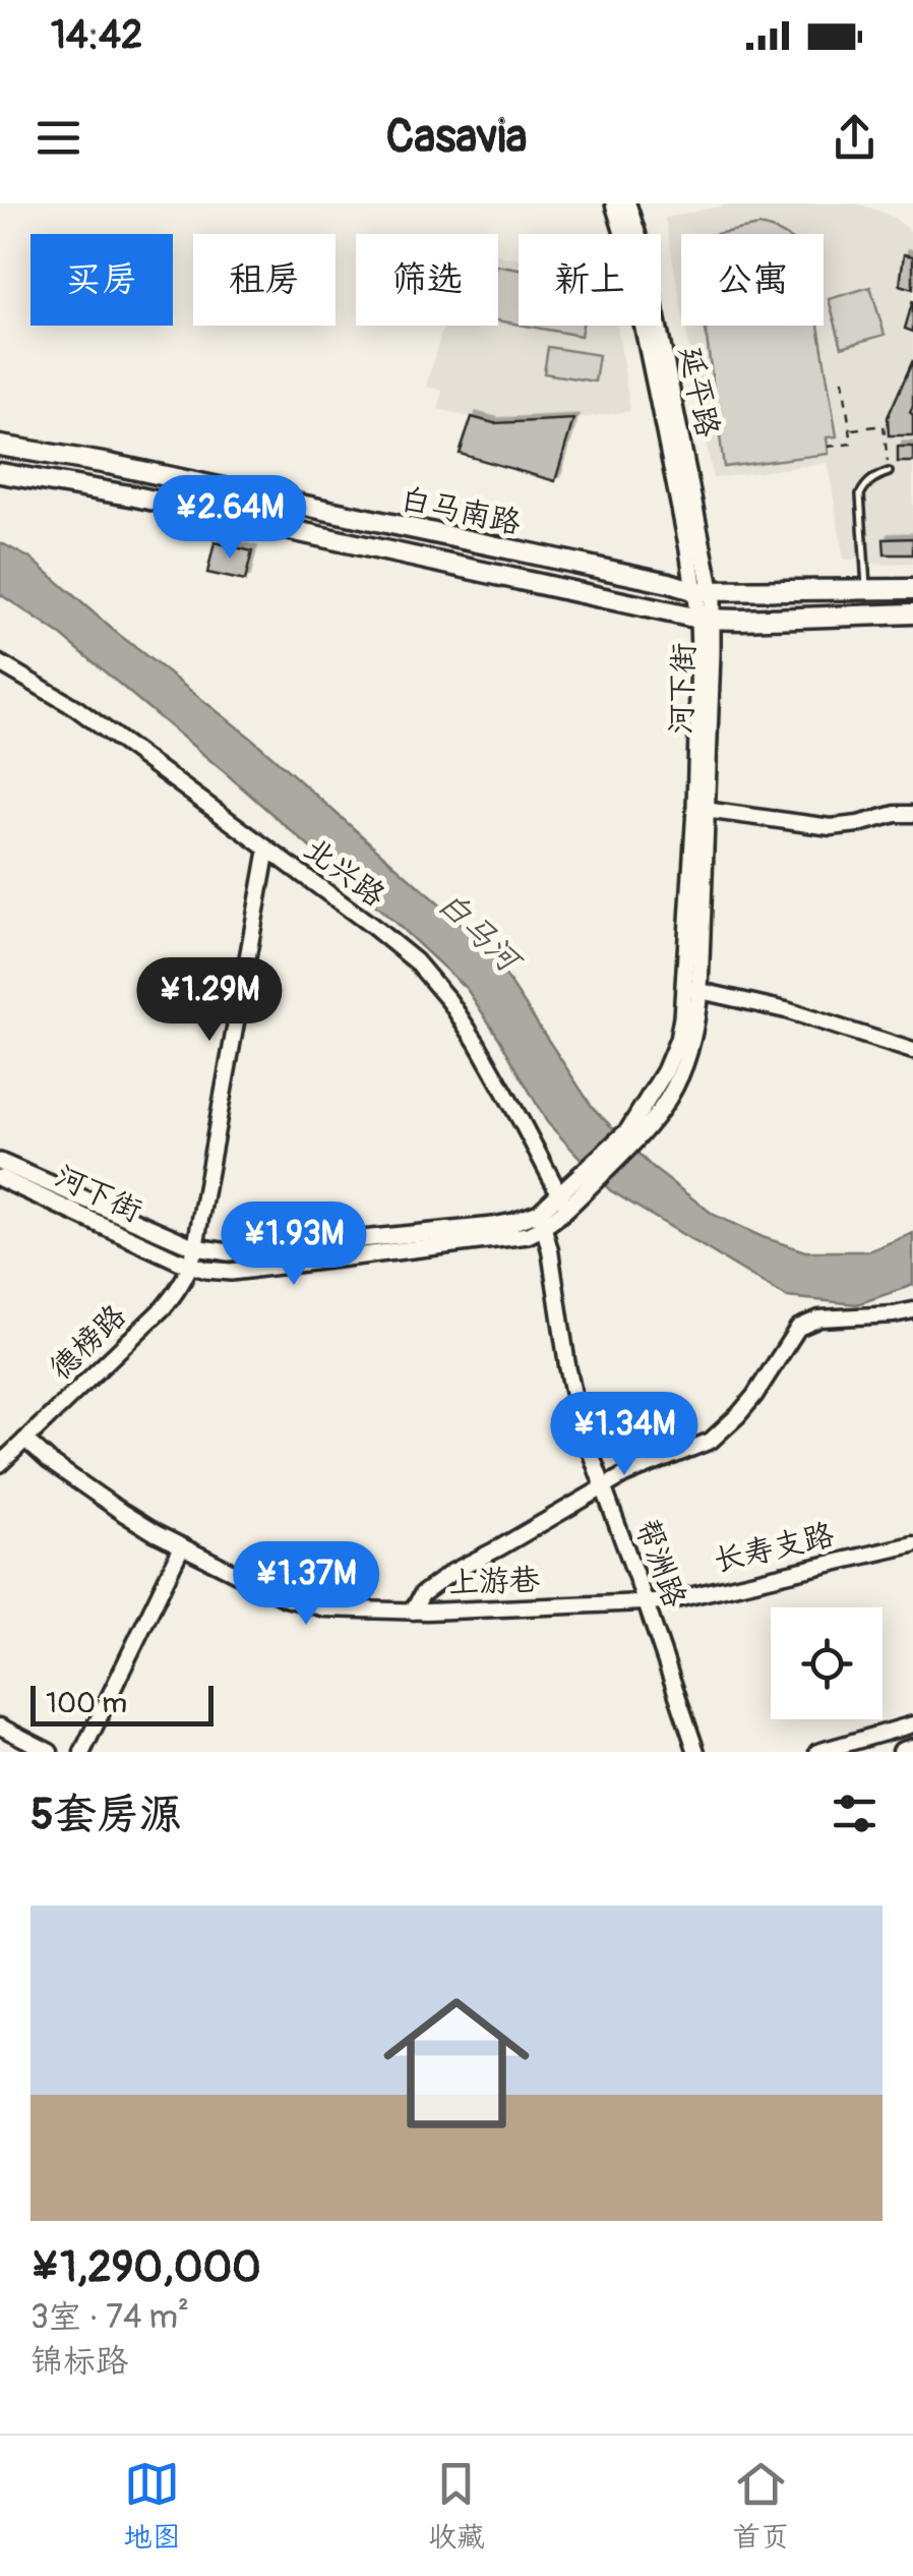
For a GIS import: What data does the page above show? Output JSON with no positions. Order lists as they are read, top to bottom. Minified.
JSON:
{"streets":{"main road":["延平路","白马南路","河下街"],"street":["北兴路","德榜路","长寿支路","帮洲路","上游巷"]},"crossings":[["延平路","白马南路"],["延平路","河下街"],["白马南路","河下街"],["河下街","北兴路"],["河下街","德榜路"],["河下街","帮洲路"],["北兴路","德榜路"],["德榜路","上游巷"],["长寿支路","帮洲路"],["长寿支路","上游巷"],["帮洲路","上游巷"]],"water":["白马河"],"scale_bar":"100 m","page":{"status":"14:42","header":"Casavia","chip":["买房","租房","筛选","新上","公寓"],"price":["¥2.64M","¥1.29M","¥1.93M","¥1.34M","¥1.37M"],"scale":"100 m","heading":"5套房源","list":[{"name":"¥1,290,000","note":"3室 · 74 m² · 锦标路"}],"tabs":["地图","收藏","首页"]}}
